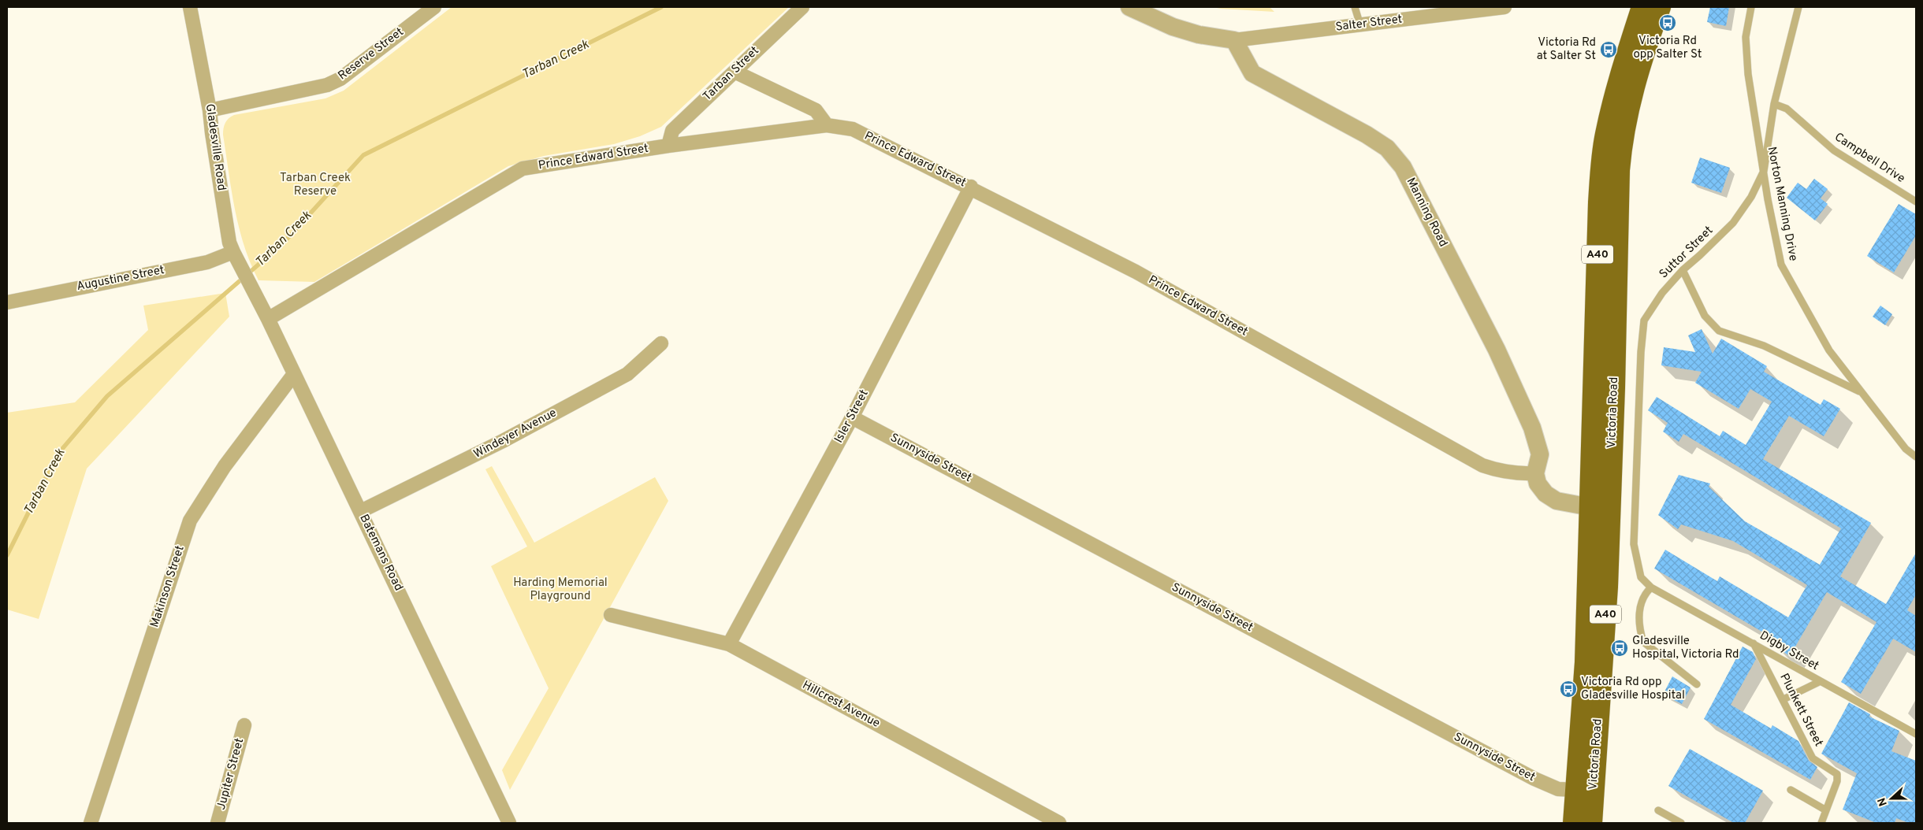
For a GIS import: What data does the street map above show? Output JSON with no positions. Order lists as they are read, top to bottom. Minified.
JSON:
{"streets":{"highway":["A40","Victoria Road"],"street":["Salter Street","Reserve Street","Tarban Street","Gladesville Road","Prince Edward Street","Manning Road","Augustine Street","Isler Street","Windeyer Avenue","Sunnyside Street","Batemans Road","Makinson Street","Hillcrest Avenue","Jupiter Street"],"lane":["Campbell Drive","Norton Manning Drive","Suttor Street","Digby Street","Plunkett Street"]},"crossings":[["Salter Street","Manning Road"],["Reserve Street","Gladesville Road"],["Tarban Street","Prince Edward Street"],["Gladesville Road","Augustine Street"],["Gladesville Road","Batemans Road"],["Prince Edward Street","Manning Road"],["Prince Edward Street","Isler Street"],["Prince Edward Street","Batemans Road"],["Norton Manning Drive","Suttor Street"],["Suttor Street","Digby Street"],["Victoria Road","Sunnyside Street"],["Isler Street","Sunnyside Street"],["Isler Street","Hillcrest Avenue"],["Windeyer Avenue","Batemans Road"],["Batemans Road","Makinson Street"],["Digby Street","Plunkett Street"]],"water":["Tarban Creek"],"parks":["Tarban Creek Reserve","Harding Memorial Playground"],"places":{"bus stop":["Victoria Rd opp Salter St","Victoria Rd at Salter St","Gladesville Hospital, Victoria Rd","Victoria Rd opp Gladesville Hospital"]},"north":"left"}
